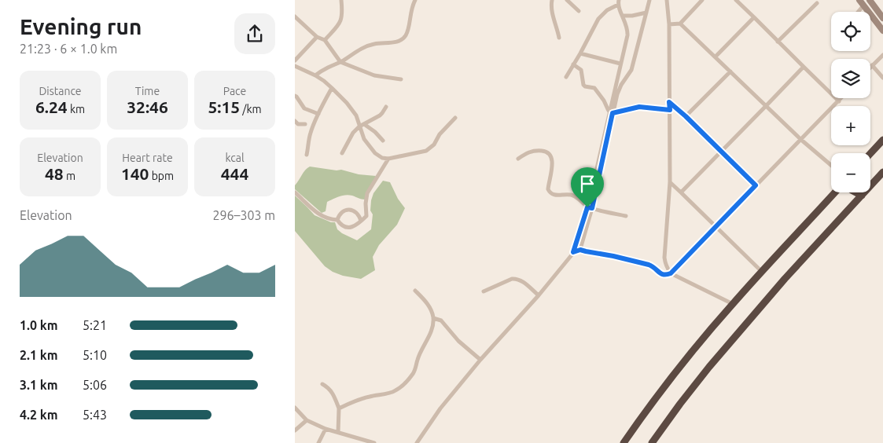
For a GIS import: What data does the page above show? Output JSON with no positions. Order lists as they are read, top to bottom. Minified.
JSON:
{"page":{"heading":["Evening run","21:23 · 6 × 1.0 km"],"map_buttons":["+","−"],"stats":[["Distance","6.24 km"],["Time","32:46"],["Pace","5:15 /km"],["Elevation","48 m"],["Heart rate","140 bpm"],["kcal","444"]],"chart":["Elevation","296–303 m"],"list":[{"name":"1.0 km","note":"5:21"},{"name":"2.1 km","note":"5:10"},{"name":"3.1 km","note":"5:06"},{"name":"4.2 km","note":"5:43"}]}}
